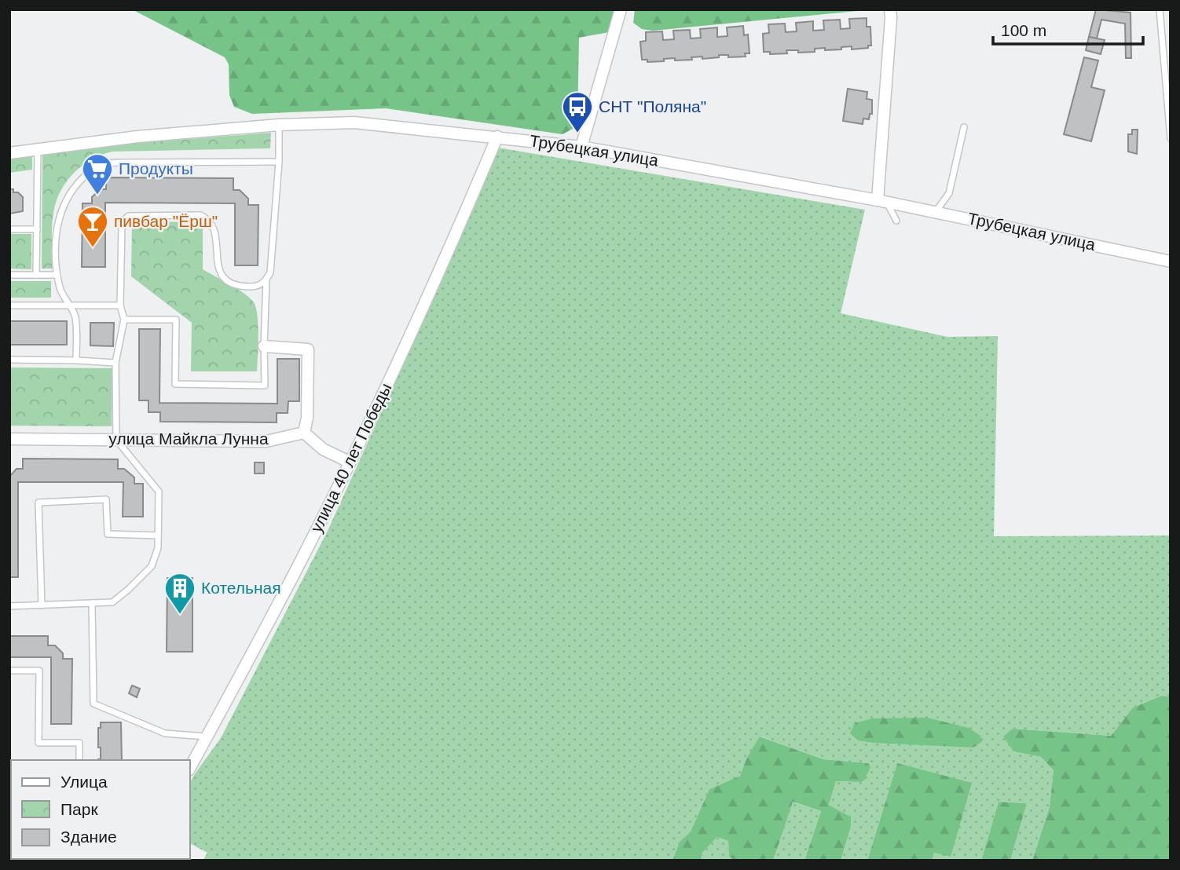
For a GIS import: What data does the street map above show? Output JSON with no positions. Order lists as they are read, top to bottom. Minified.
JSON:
{"streets":{"street":["Трубецкая улица","улица Майкла Лунна","улица 40 лет Победы"]},"crossings":[["Трубецкая улица","улица 40 лет Победы"]],"places":{"bus stop":["СНТ \"Поляна\""],"supermarket":["Продукты"],"bar":["пивбар \"Ёрш\""],"building":["Котельная"]},"legend":["Улица","Парк","Здание"],"scale_bar":"100 m"}
